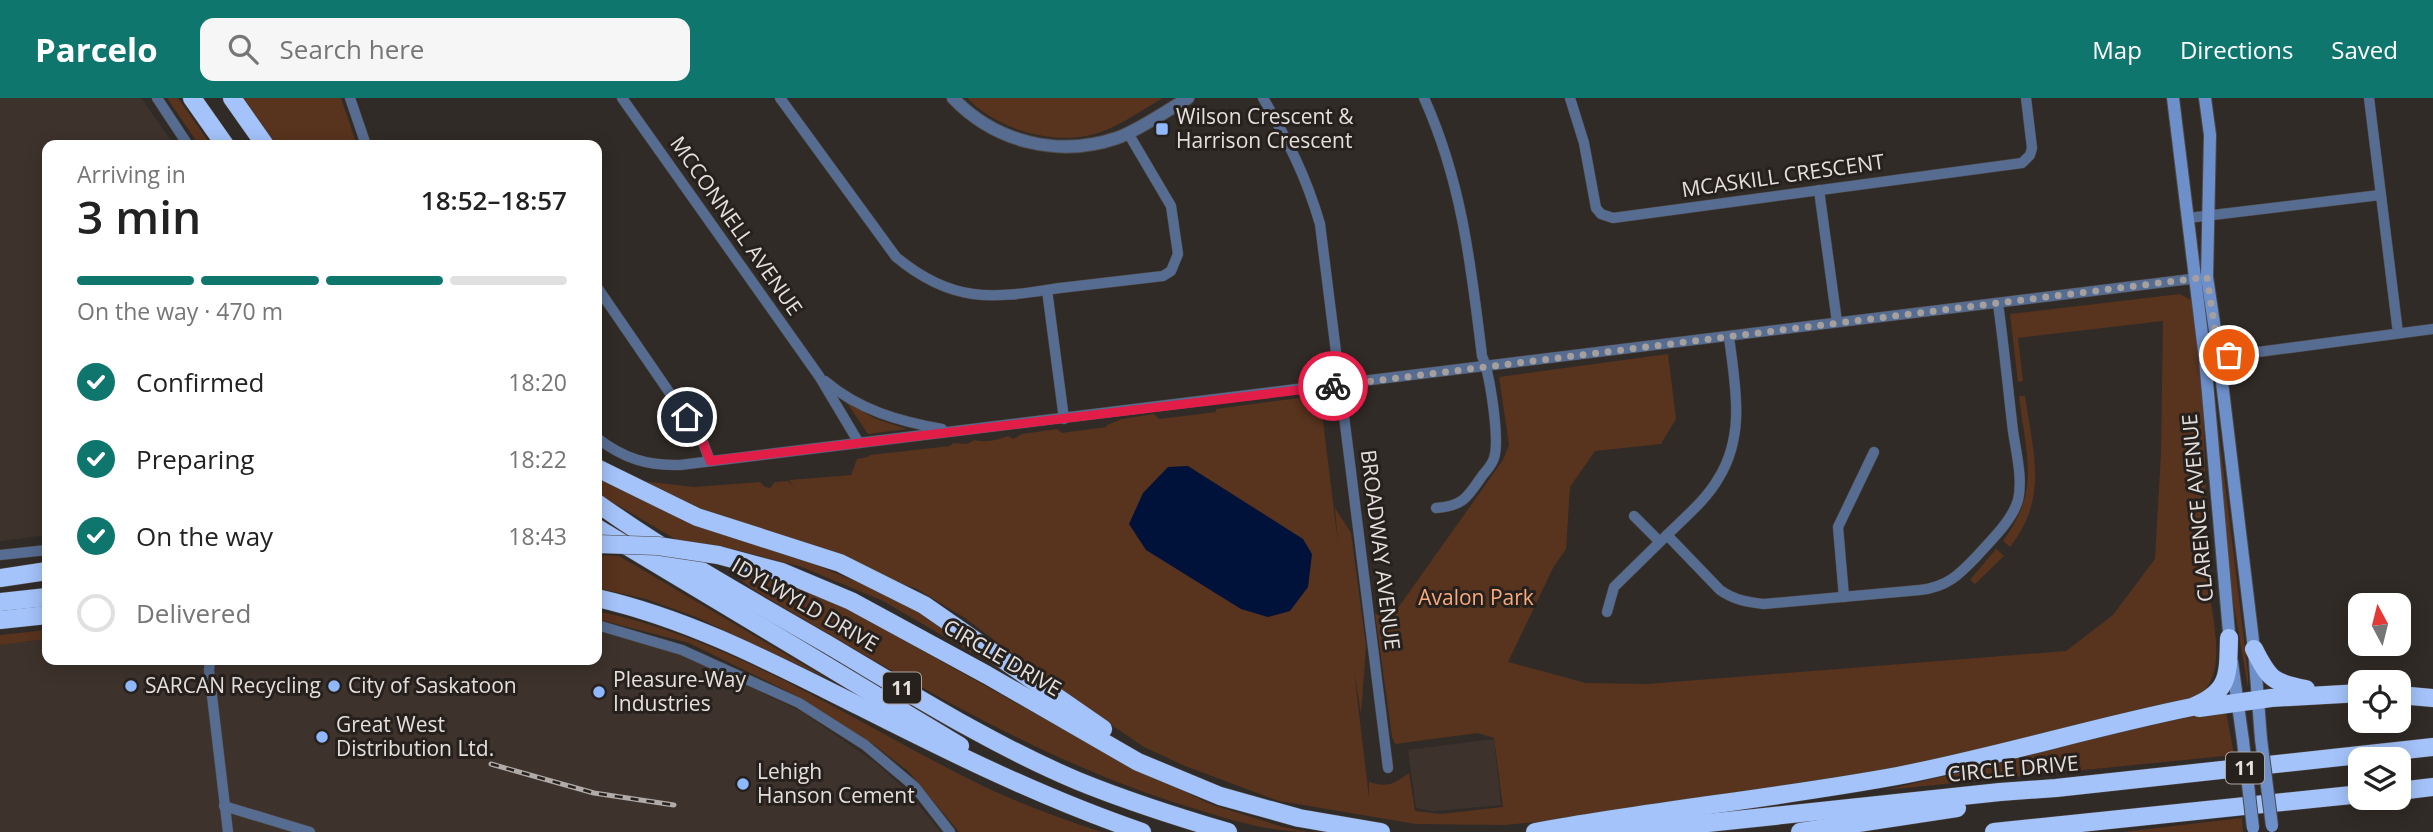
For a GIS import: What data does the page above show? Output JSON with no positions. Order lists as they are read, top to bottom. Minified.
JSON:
{"streets":{"highway":["IDYLWYLD DRIVE","CIRCLE DRIVE","11"],"main road":["CLARENCE AVENUE"],"street":["MCASKILL CRESCENT","MCCONNELL AVENUE","BROADWAY AVENUE"]},"crossings":[["IDYLWYLD DRIVE","11"],["CIRCLE DRIVE","11"]],"parks":["Avalon Park"],"places":{"transit":["Wilson Crescent & Harrison Crescent"],"other":["SARCAN Recycling","City of Saskatoon","Pleasure-Way Industries","Great West Distribution Ltd.","Lehigh Hanson Cement"]},"north":"top","page":{"header":"Parcelo","search":"Search here","nav":["Map","Directions","Saved"],"heading":["3 min","Arriving in","18:52–18:57"],"bar":"On the way · 470 m","list":[["Confirmed","18:20"],["Preparing","18:22"],["On the way","18:43"],"Delivered"]}}
